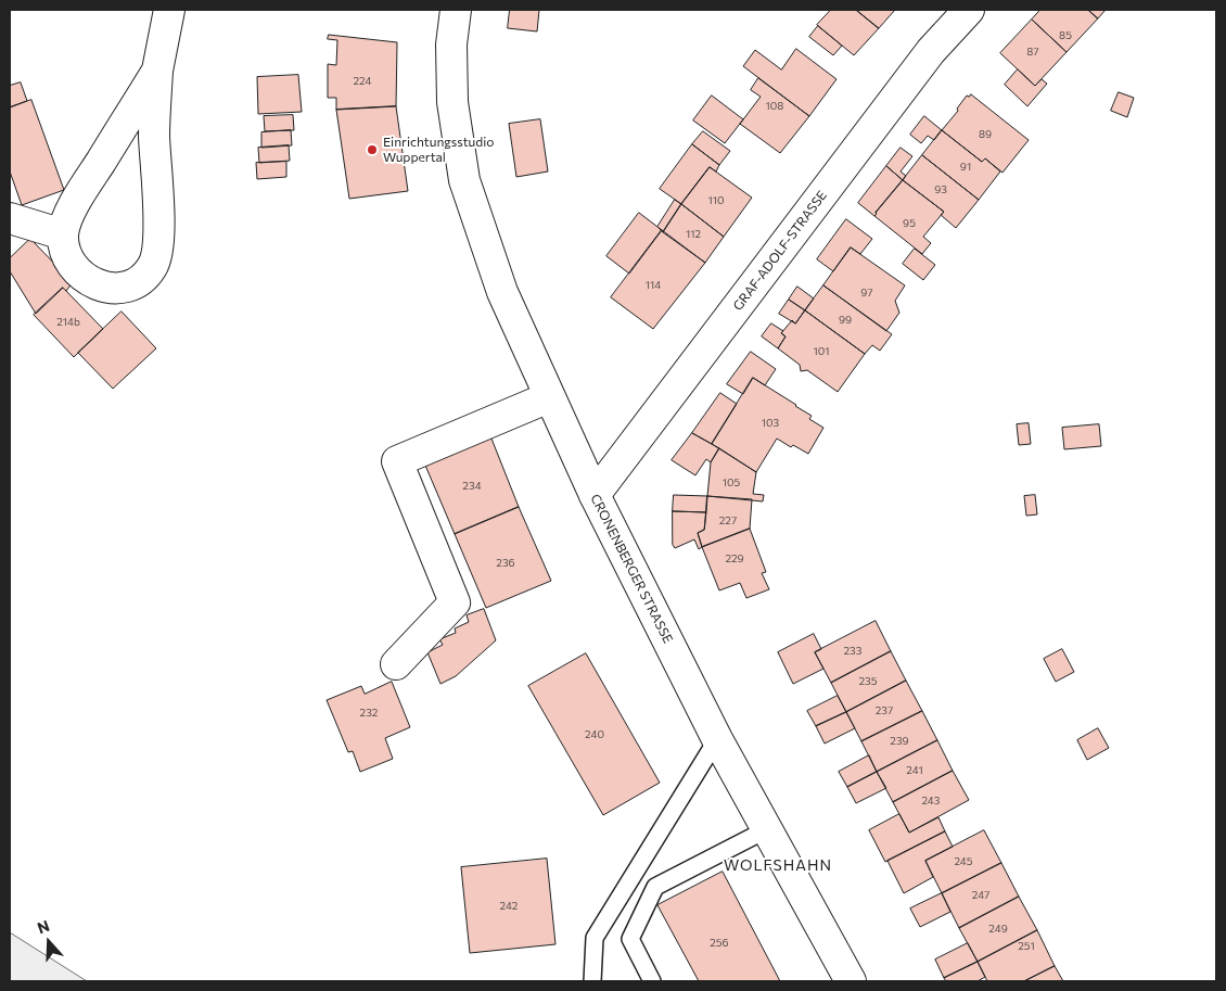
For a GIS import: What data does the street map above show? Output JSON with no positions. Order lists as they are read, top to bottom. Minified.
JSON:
{"streets":{"street":["GRAF-ADOLF-STRASSE","CRONENBERGER STRASSE"]},"crossings":[["GRAF-ADOLF-STRASSE","CRONENBERGER STRASSE"]],"districts":["WOLFSHAHN"],"places":["Einrichtungsstudio Wuppertal"],"house_numbers":["85","87","224","108","89","91","93","110","95","112","114","97","99","214b","101","103","105","234","227","229","236","233","235","237","232","240","239","241","243","245","247","242","249","256","251"],"north":"top"}
